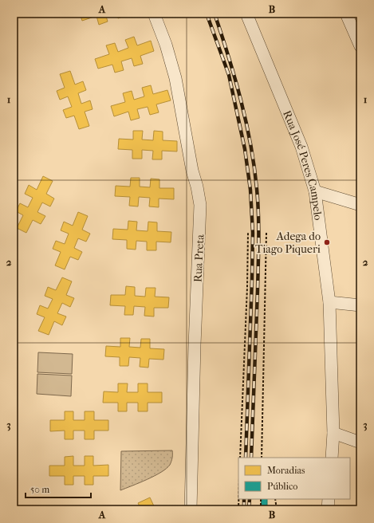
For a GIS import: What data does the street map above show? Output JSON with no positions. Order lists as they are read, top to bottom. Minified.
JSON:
{"streets":{"street":["Rua José Peres Campelo","Rua Preta"]},"places":["Adega do Tiago Piqueri"],"legend":["Moradias","Público"],"scale_bar":"50 m","grid":{"columns":["A","B"],"rows":["1","2","3"]}}
